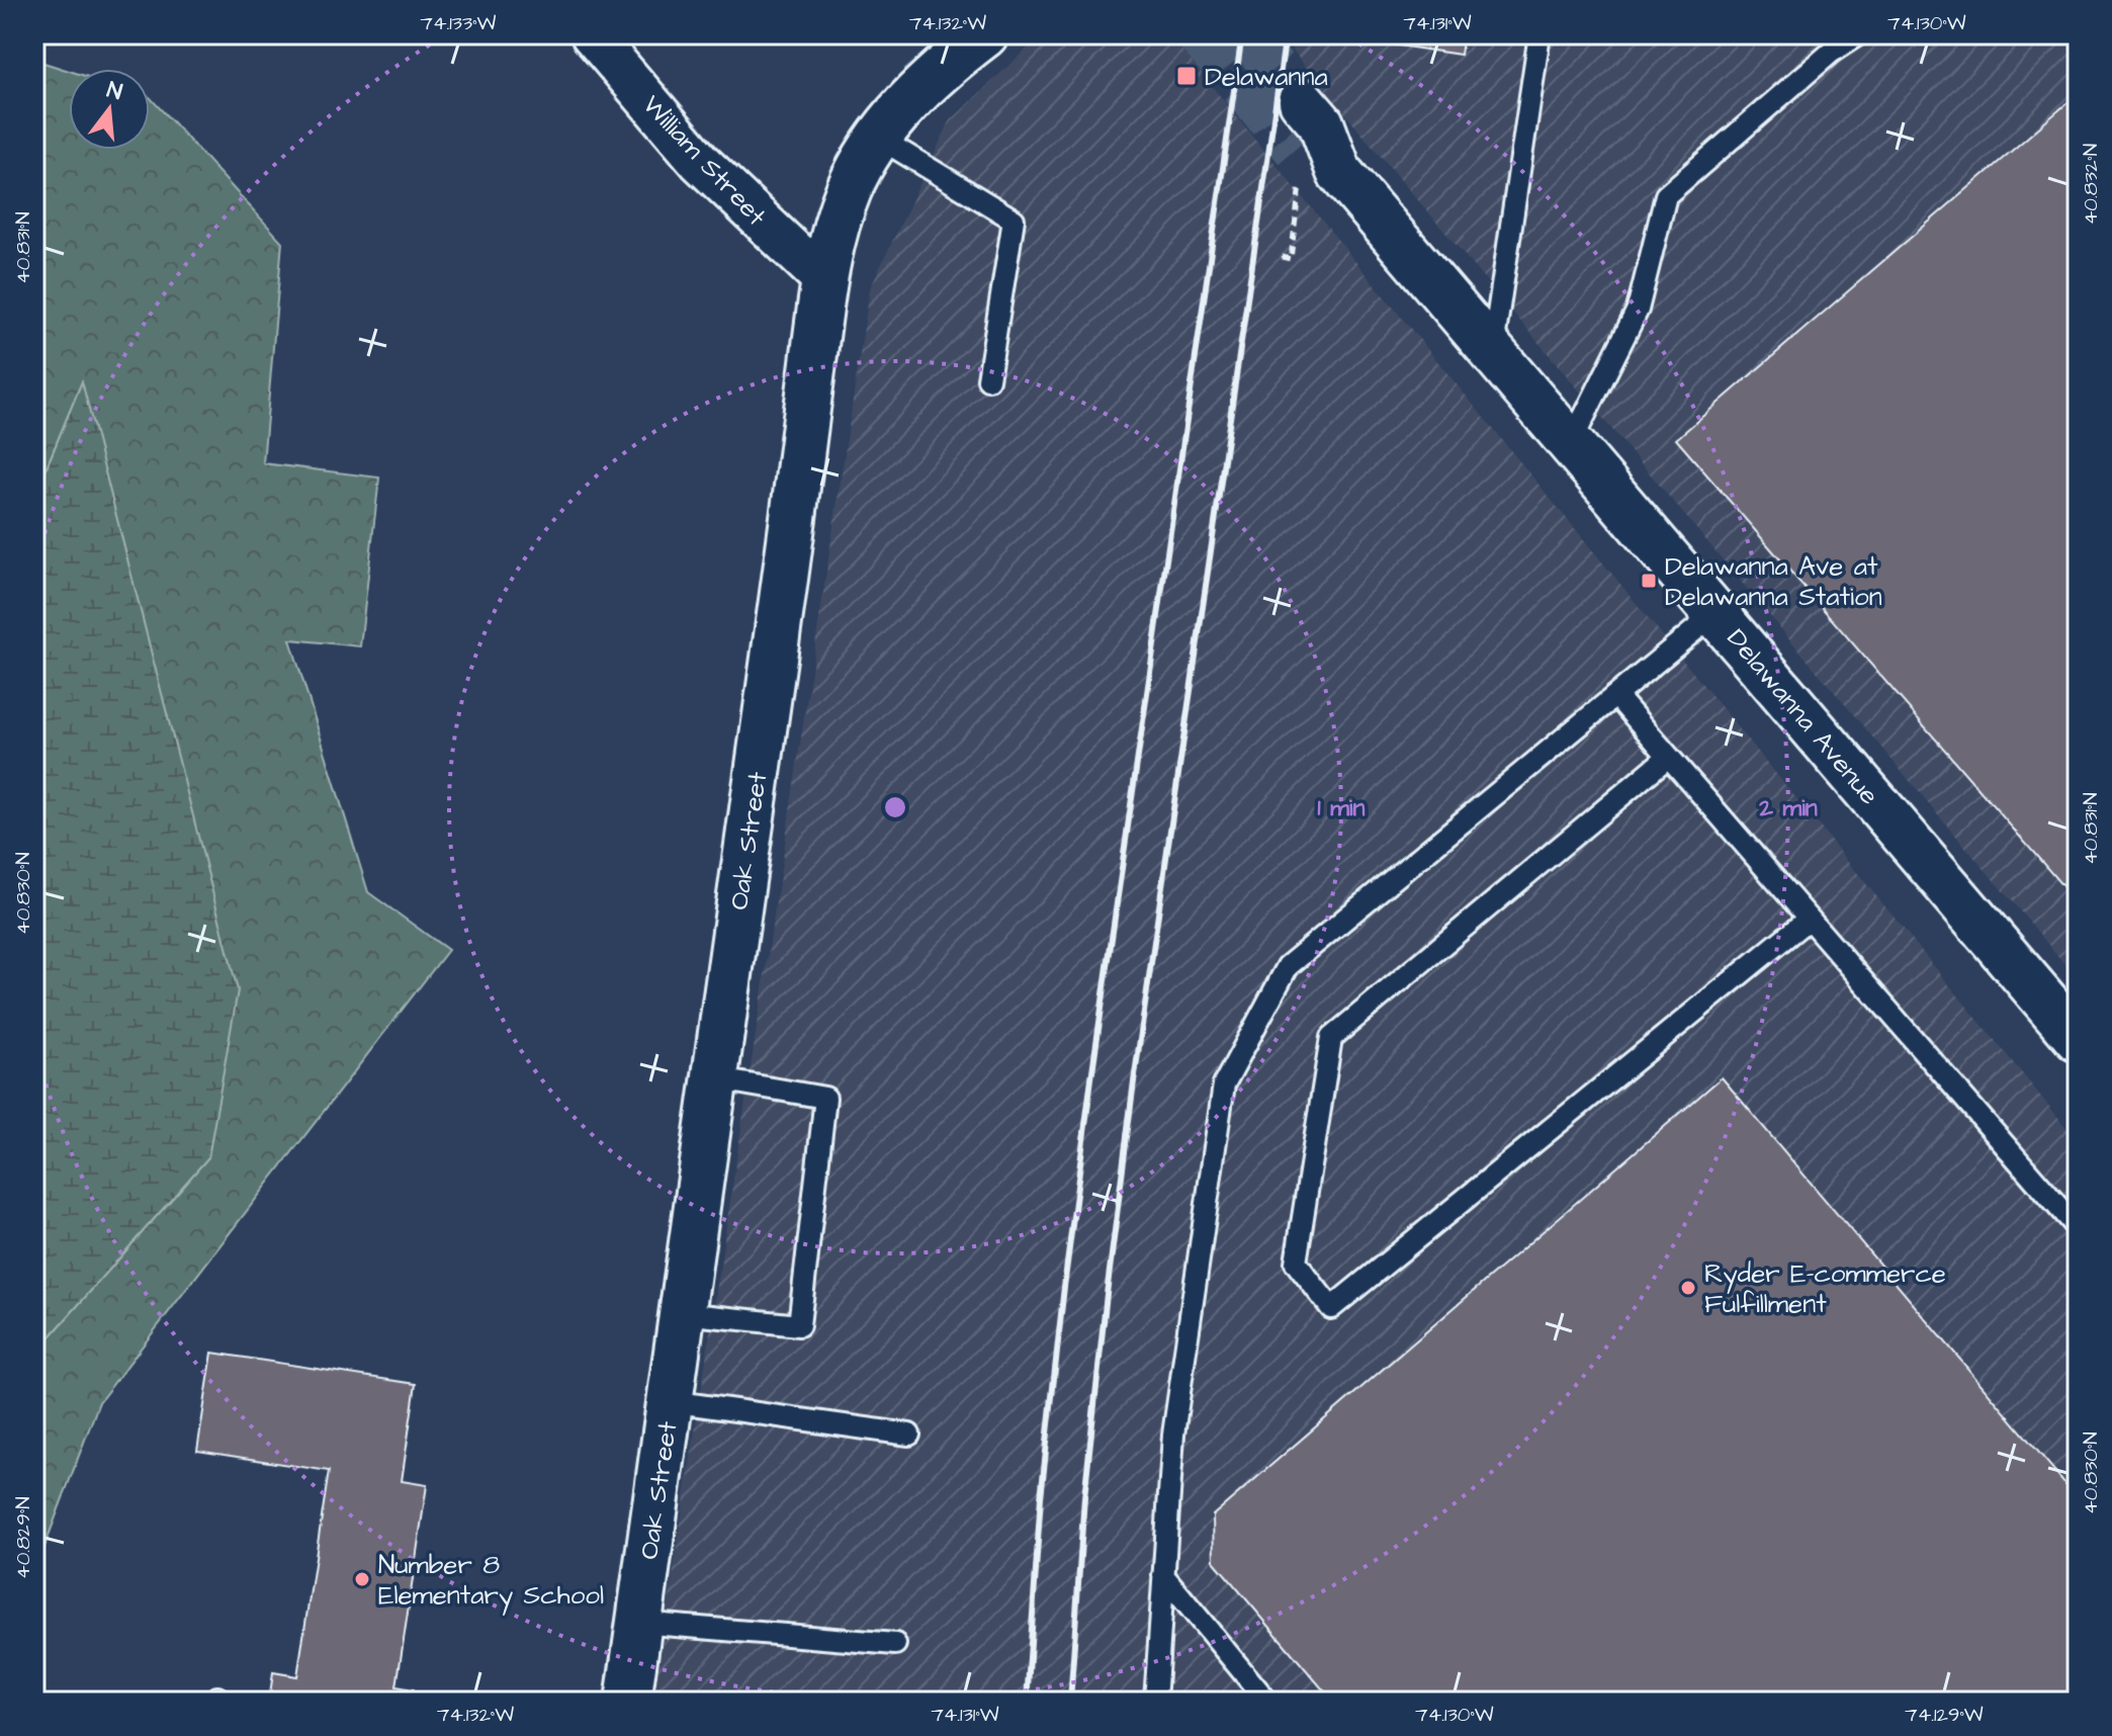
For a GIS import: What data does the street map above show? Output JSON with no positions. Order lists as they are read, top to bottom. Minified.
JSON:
{"streets":{"street":["William Street","Delawanna Avenue","Oak Street"]},"crossings":[["William Street","Oak Street"]],"places":{"transit":["Delawanna","Delawanna Ave at Delawanna Station"],"other":["Ryder E-commerce Fulfillment","Number 8 Elementary School"]},"north":"top","coordinates":["74.133°W","74.132°W","74.131°W","74.130°W","40.832°N","40.831°N","40.830°N","40.829°N","74.129°W"],"rings":["1 min","2 min"]}
